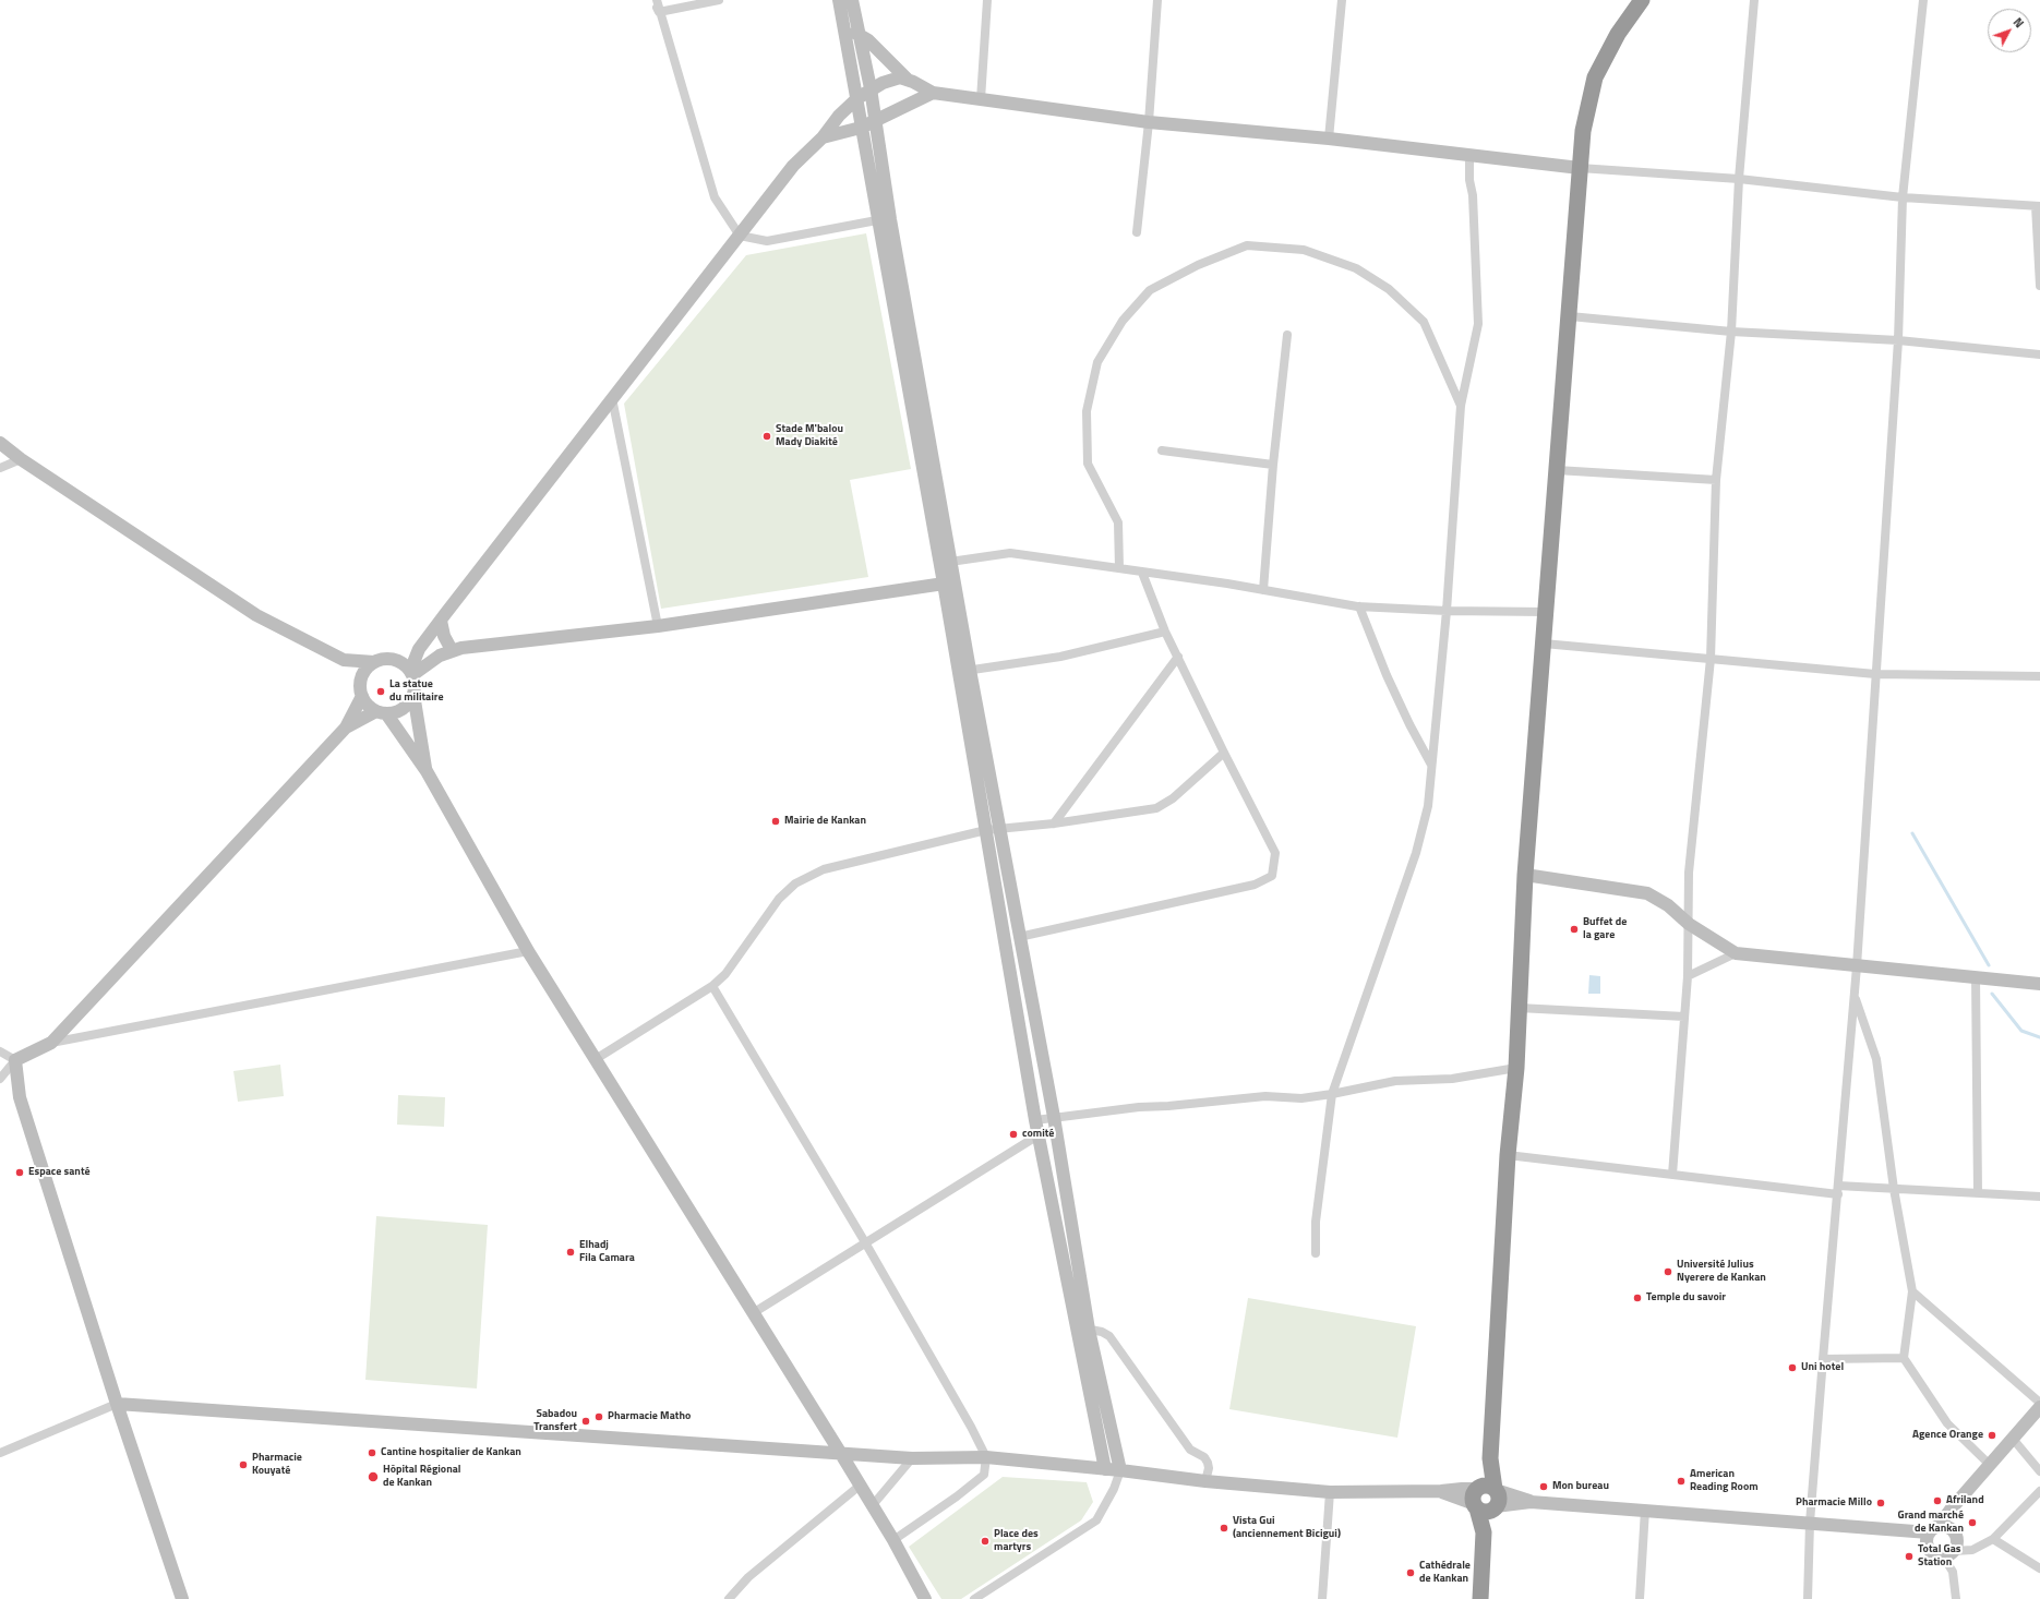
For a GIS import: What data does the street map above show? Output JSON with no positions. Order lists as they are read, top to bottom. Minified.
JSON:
{"places":["Stade M'balou Mady Diakité","La statue du militaire","Mairie de Kankan","Buffet de la gare","comité","Espace santé","Elhadj Fila Camara","Université Julius Nyerere de Kankan","Temple du savoir","Uni hotel","Pharmacie Matho","Sabadou Transfert","Agence Orange","Cantine hospitalier de Kankan","Pharmacie Kouyaté","Hôpital Régional de Kankan","American Reading Room","Mon bureau","Afriland","Pharmacie Millo","Grand marché de Kankan","Vista Gui (anciennement Bicigui)","Place des martyrs","Total Gas Station","Cathédrale de Kankan"],"north":"top right"}
